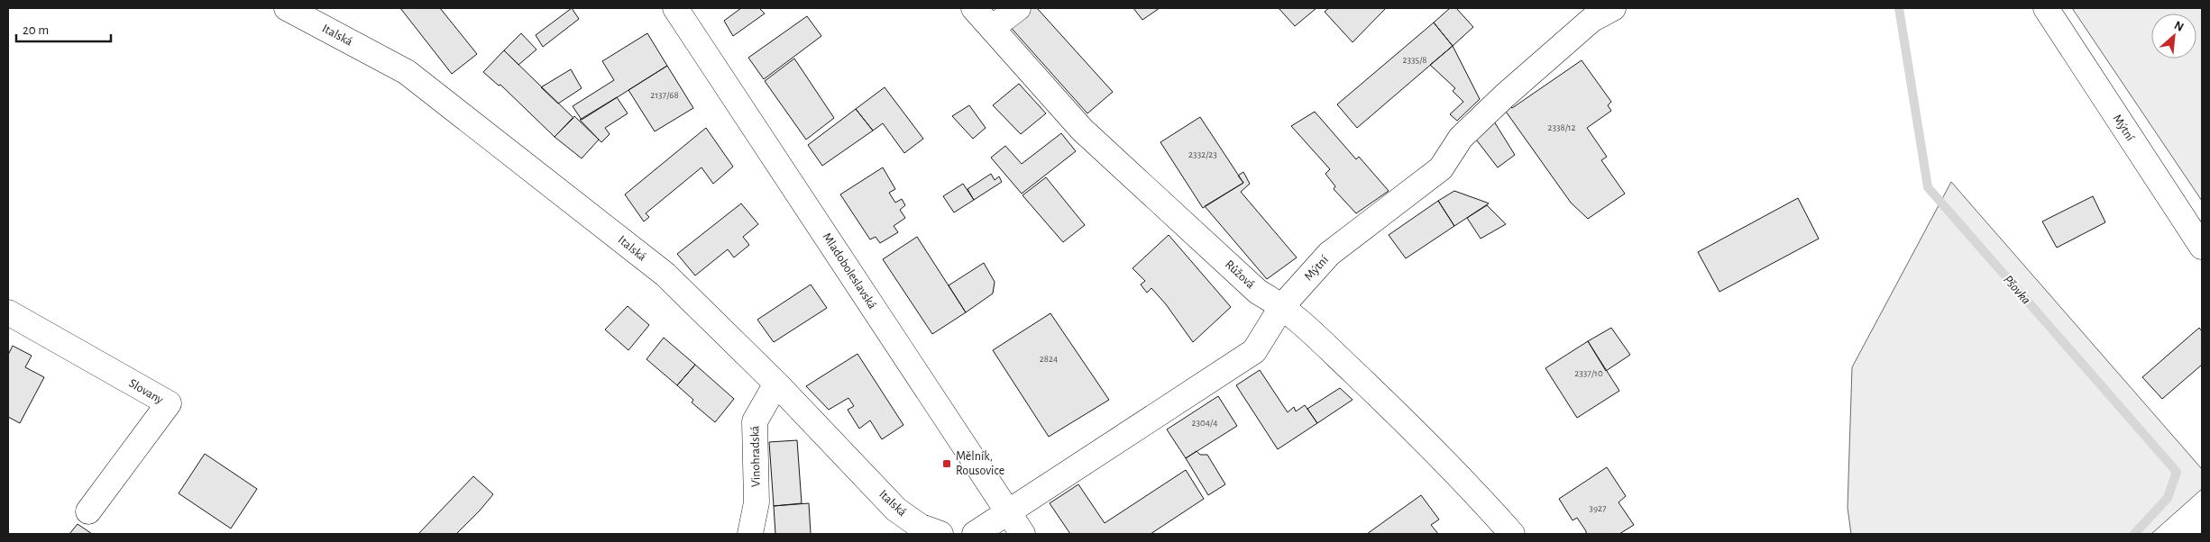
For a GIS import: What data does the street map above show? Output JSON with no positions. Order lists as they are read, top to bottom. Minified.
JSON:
{"streets":{"street":["Italská","Mýtní","Mladoboleslavská","Růžová","Slovany","Vinohradská"]},"crossings":[["Italská","Vinohradská"],["Mýtní","Mladoboleslavská"],["Mýtní","Růžová"]],"water":["Pšovka"],"places":{"transit":["Mělník, Rousovice"]},"house_numbers":["2335/8","2137/68","2338/12","2332/23","2824","2337/10","2304/4","3927"],"scale_bar":"20 m","north":"top right"}
